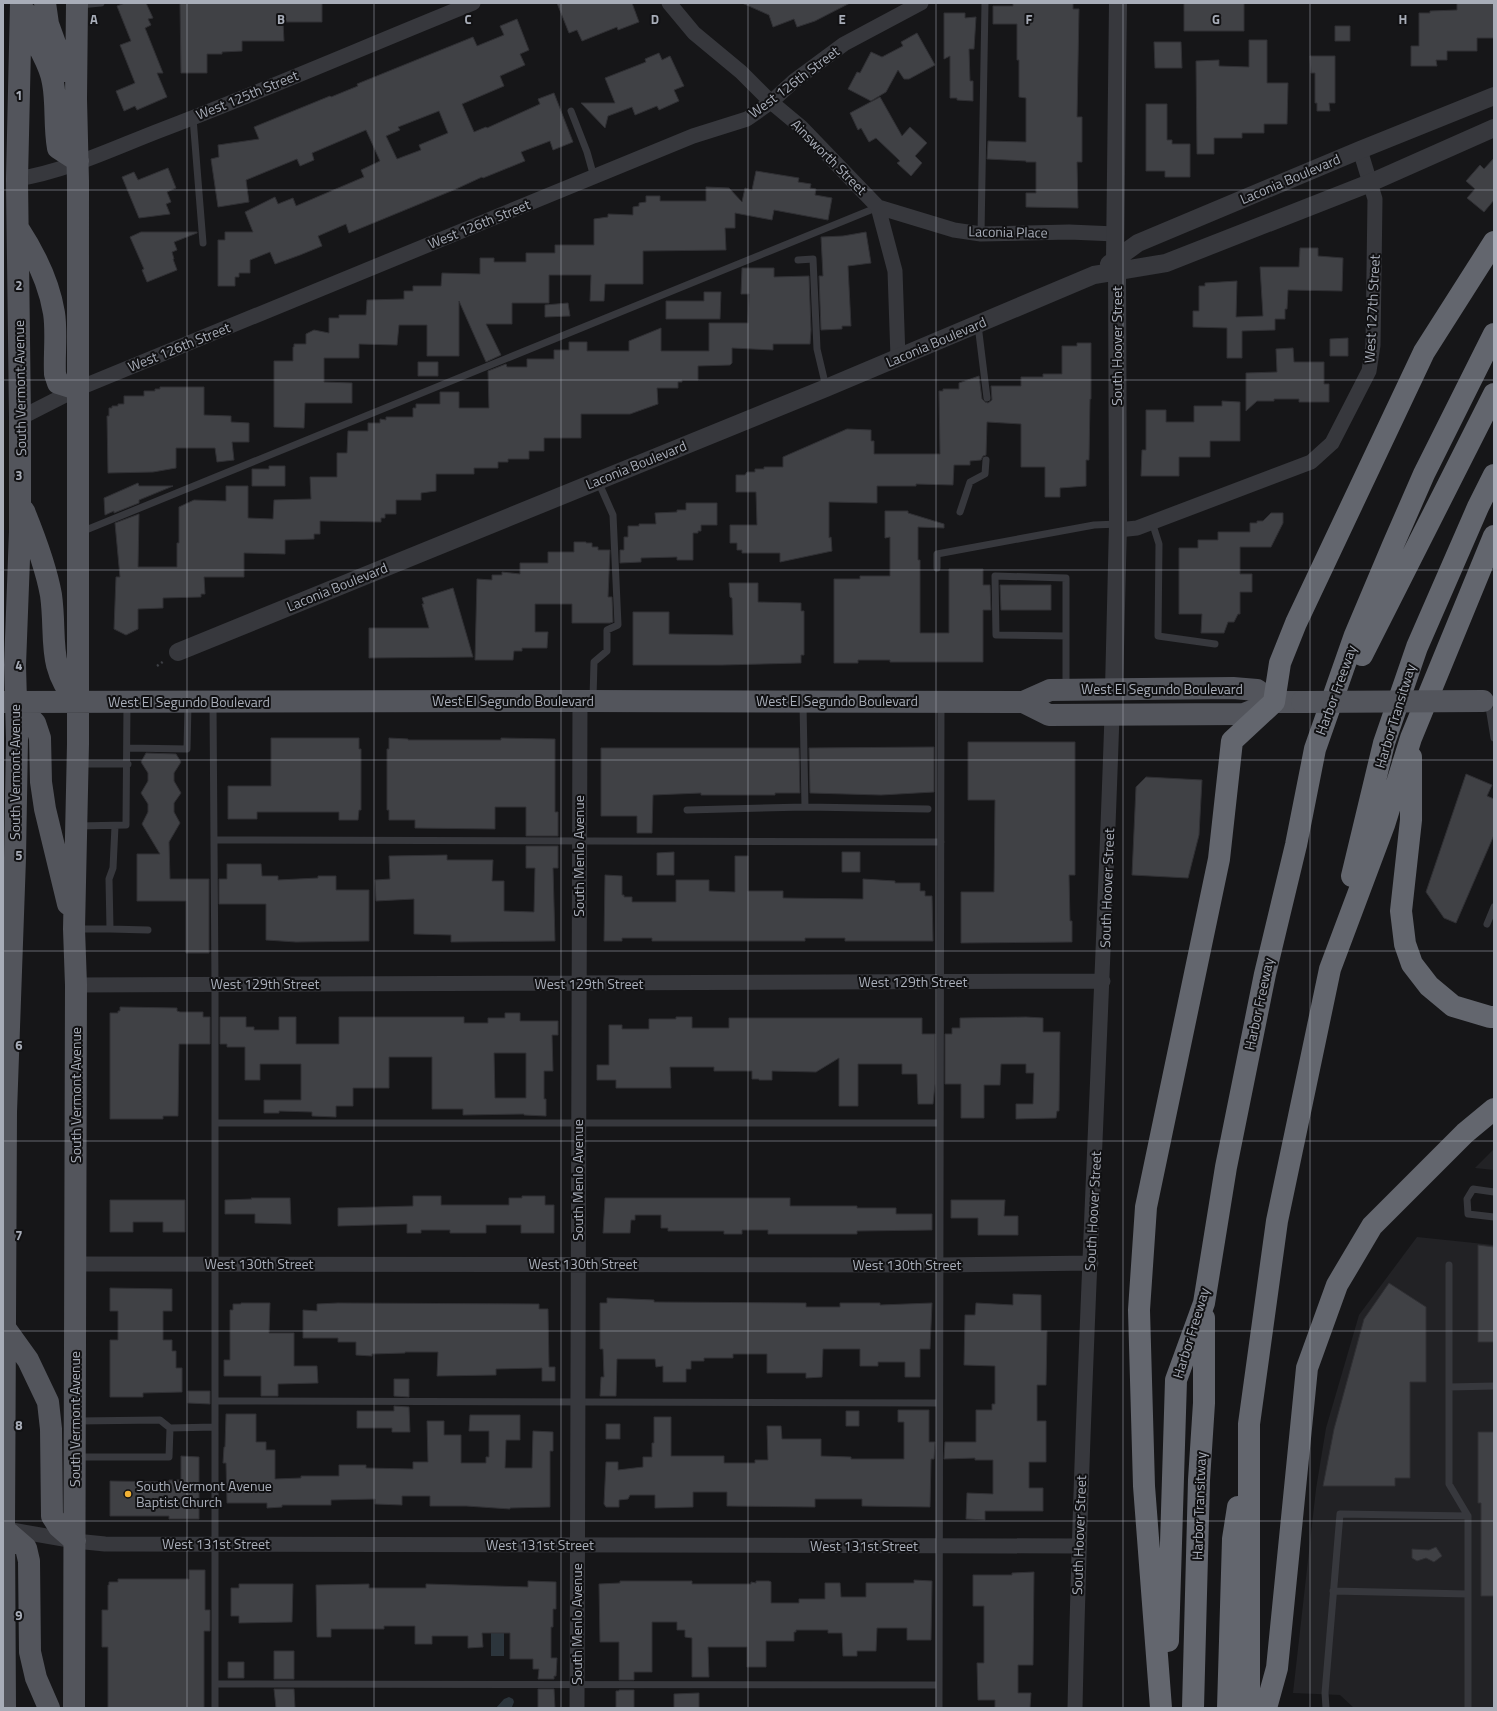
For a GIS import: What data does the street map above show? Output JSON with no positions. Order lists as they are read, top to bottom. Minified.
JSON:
{"streets":{"highway":["Harbor Freeway","Harbor Transitway"],"main road":["South Vermont Avenue","West El Segundo Boulevard"],"street":["West 126th Street","West 125th Street","Ainsworth Street","Laconia Boulevard","Laconia Place","West 127th Street","South Hoover Street","South Menlo Avenue","West 129th Street","West 130th Street","West 131st Street"]},"crossings":[["West 126th Street","Ainsworth Street"],["West 126th Street","South Vermont Avenue"],["West 125th Street","South Vermont Avenue"],["Ainsworth Street","Laconia Boulevard"],["Ainsworth Street","Laconia Place"],["Laconia Boulevard","West 127th Street"],["Laconia Boulevard","South Hoover Street"],["Laconia Place","South Hoover Street"],["West 127th Street","South Hoover Street"],["South Hoover Street","West El Segundo Boulevard"],["South Hoover Street","West 129th Street"],["South Hoover Street","West 130th Street"],["South Hoover Street","West 131st Street"],["South Vermont Avenue","West El Segundo Boulevard"],["South Vermont Avenue","West 129th Street"],["South Vermont Avenue","West 130th Street"],["South Vermont Avenue","West 131st Street"],["West El Segundo Boulevard","South Menlo Avenue"],["Harbor Freeway","Harbor Transitway"],["South Menlo Avenue","West 129th Street"],["South Menlo Avenue","West 130th Street"],["South Menlo Avenue","West 131st Street"]],"places":["South Vermont Avenue Baptist Church"],"grid":{"columns":["A","B","C","D","E","F","G","H"],"rows":["1","2","3","4","5","6","7","8","9"]}}
